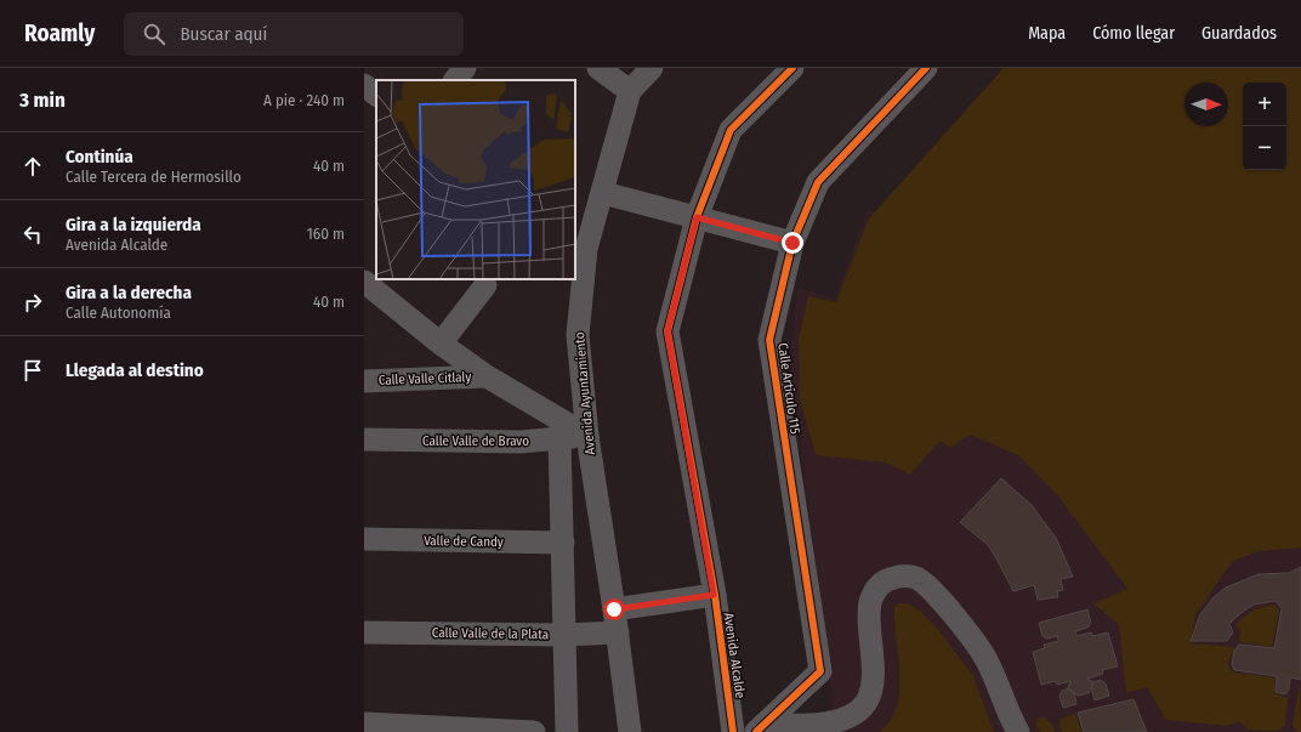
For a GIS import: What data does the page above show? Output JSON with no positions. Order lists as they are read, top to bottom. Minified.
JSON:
{"streets":{"street":["Calle Valle Citlaly","Calle Artículo 115","Avenida Ayuntamiento","Calle Valle de Bravo","Valle de Candy","Calle Valle de la Plata","Avenida Alcalde"]},"crossings":[["Avenida Ayuntamiento","Calle Valle de Bravo"],["Avenida Ayuntamiento","Calle Valle de la Plata"]],"north":"right","page":{"header":"Roamly","search":"Buscar aquí","nav":["Mapa","Cómo llegar","Guardados"],"heading":["3 min","A pie · 240 m"],"map_buttons":["+","−"],"list":[["Continúa","Calle Tercera de Hermosillo","40 m"],["Gira a la izquierda","Avenida Alcalde","160 m"],["Gira a la derecha","Calle Autonomía","40 m"],"Llegada al destino"]}}
